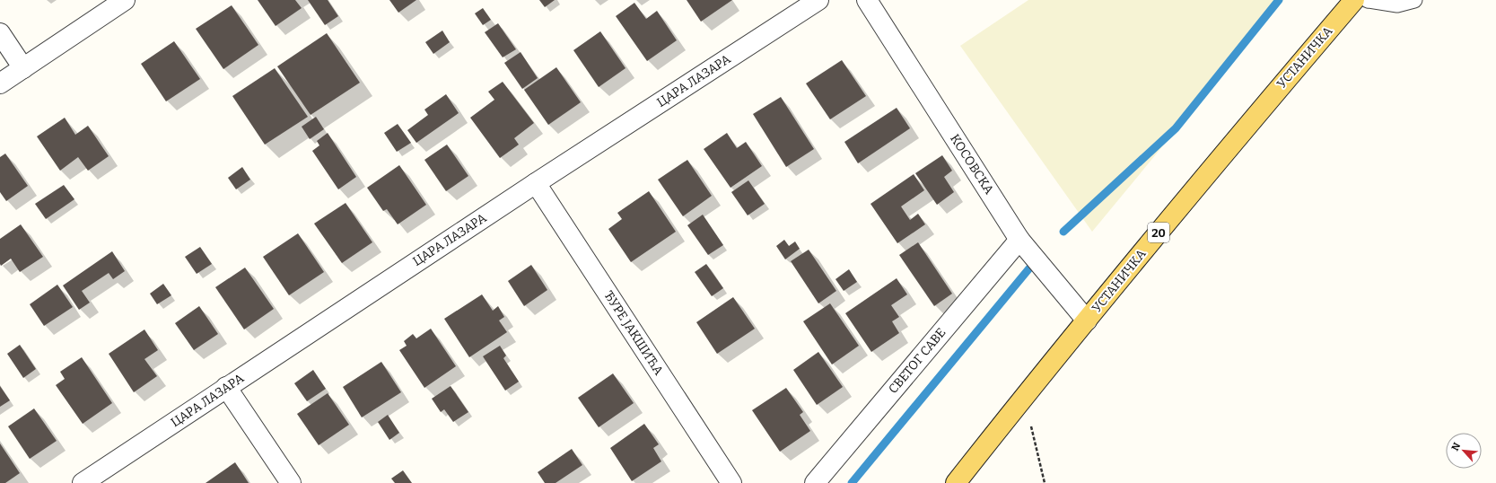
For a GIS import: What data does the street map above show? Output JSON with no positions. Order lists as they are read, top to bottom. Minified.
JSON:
{"streets":{"main road":["УСТАНИЧКА","20"],"street":["ЦАРА ЛАЗАРА","КОСОВСКА","ЂУРЕ ЈАКШИЋА","СВЕТОГ САВЕ"]},"crossings":[["УСТАНИЧКА","КОСОВСКА"],["ЦАРА ЛАЗАРА","ЂУРЕ ЈАКШИЋА"],["КОСОВСКА","СВЕТОГ САВЕ"]],"north":"top left"}
